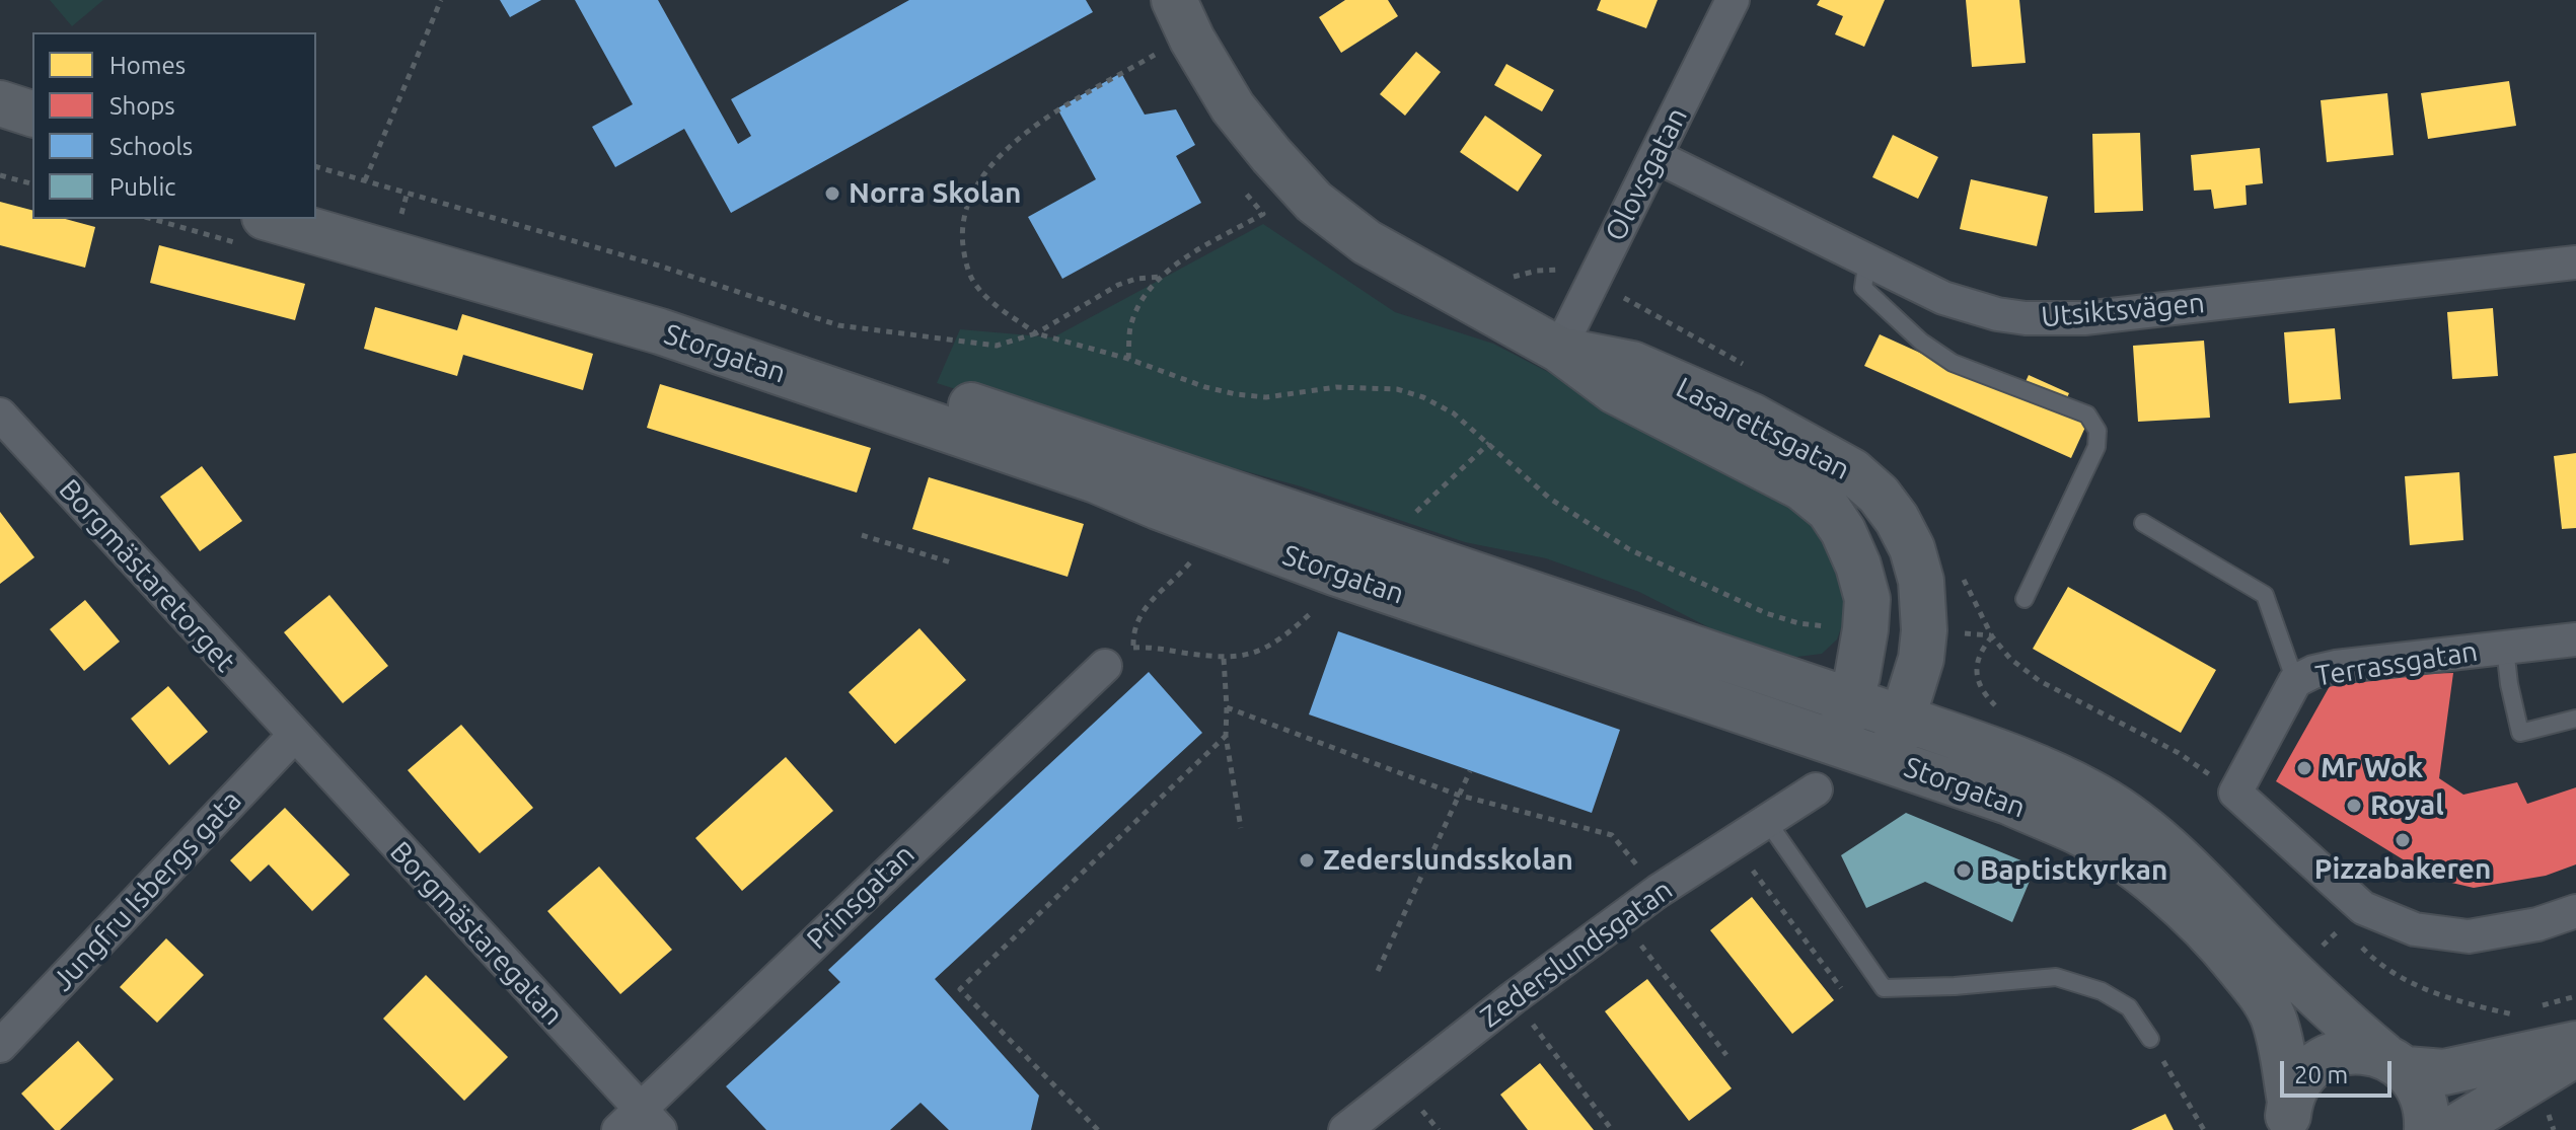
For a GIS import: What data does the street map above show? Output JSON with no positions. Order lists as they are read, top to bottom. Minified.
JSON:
{"streets":{"main road":["Storgatan","Lasarettsgatan"],"street":["Olovsgatan","Utsiktsvägen","Borgmästaretorget","Terrassgatan","Jungfru Isbergs gata","Prinsgatan","Borgmästaregatan","Zederslundsgatan"]},"crossings":[["Olovsgatan","Utsiktsvägen"],["Olovsgatan","Lasarettsgatan"],["Storgatan","Lasarettsgatan"],["Borgmästaretorget","Jungfru Isbergs gata"],["Borgmästaretorget","Borgmästaregatan"],["Jungfru Isbergs gata","Borgmästaregatan"],["Prinsgatan","Borgmästaregatan"]],"places":["Norra Skolan","Mr Wok","Royal","Pizzabakeren","Zederslundsskolan","Baptistkyrkan"],"legend":["Homes","Shops","Schools","Public"],"scale_bar":"20 m"}
